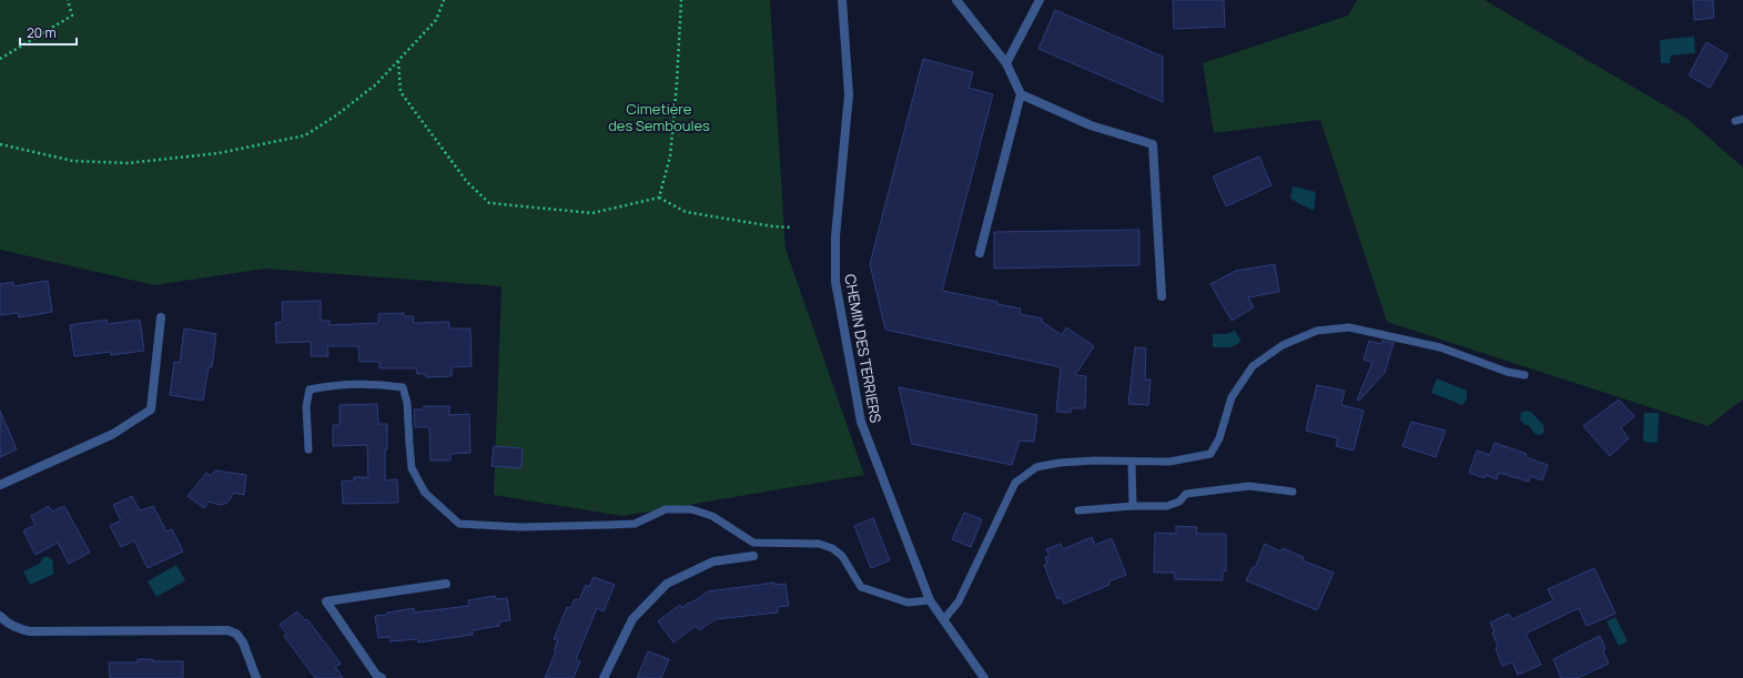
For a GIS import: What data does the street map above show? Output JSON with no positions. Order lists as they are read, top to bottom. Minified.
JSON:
{"streets":{"street":["CHEMIN DES TERRIERS"]},"parks":["Cimetière des Semboules"],"scale_bar":"20 m"}
